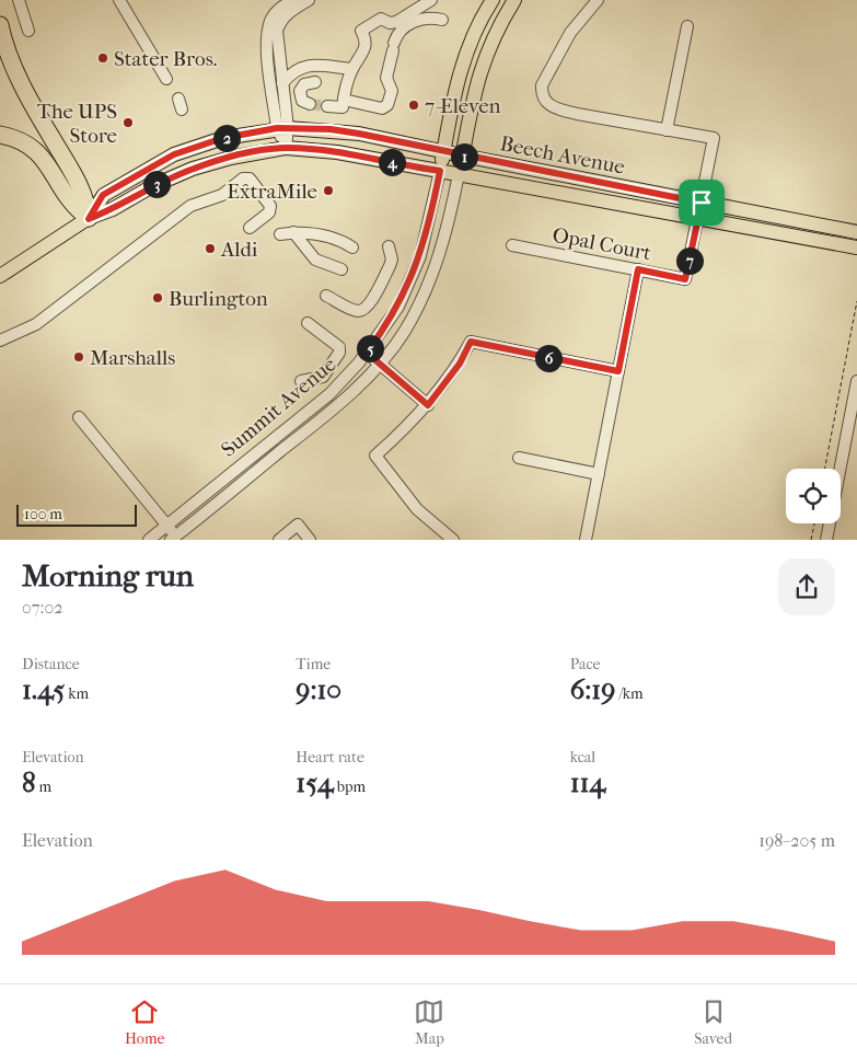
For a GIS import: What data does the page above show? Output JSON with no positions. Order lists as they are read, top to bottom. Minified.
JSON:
{"streets":{"main road":["Beech Avenue","Summit Avenue"],"street":["Opal Court"]},"crossings":[["Beech Avenue","Opal Court"],["Beech Avenue","Summit Avenue"]],"places":["Stater Bros.","7-Eleven","The UPS Store","ExtraMile","Aldi","Burlington","Marshalls"],"scale_bar":"100 m","page":{"pins":["2","1","4","3","7","5","6"],"scale":"100 m","heading":["Morning run","07:02"],"stats":[["Distance","1.45 km"],["Time","9:10"],["Pace","6:19 /km"],["Elevation","8 m"],["Heart rate","154 bpm"],["kcal","114"]],"chart":["Elevation","198–205 m"],"tabs":["Home","Map","Saved"]}}
